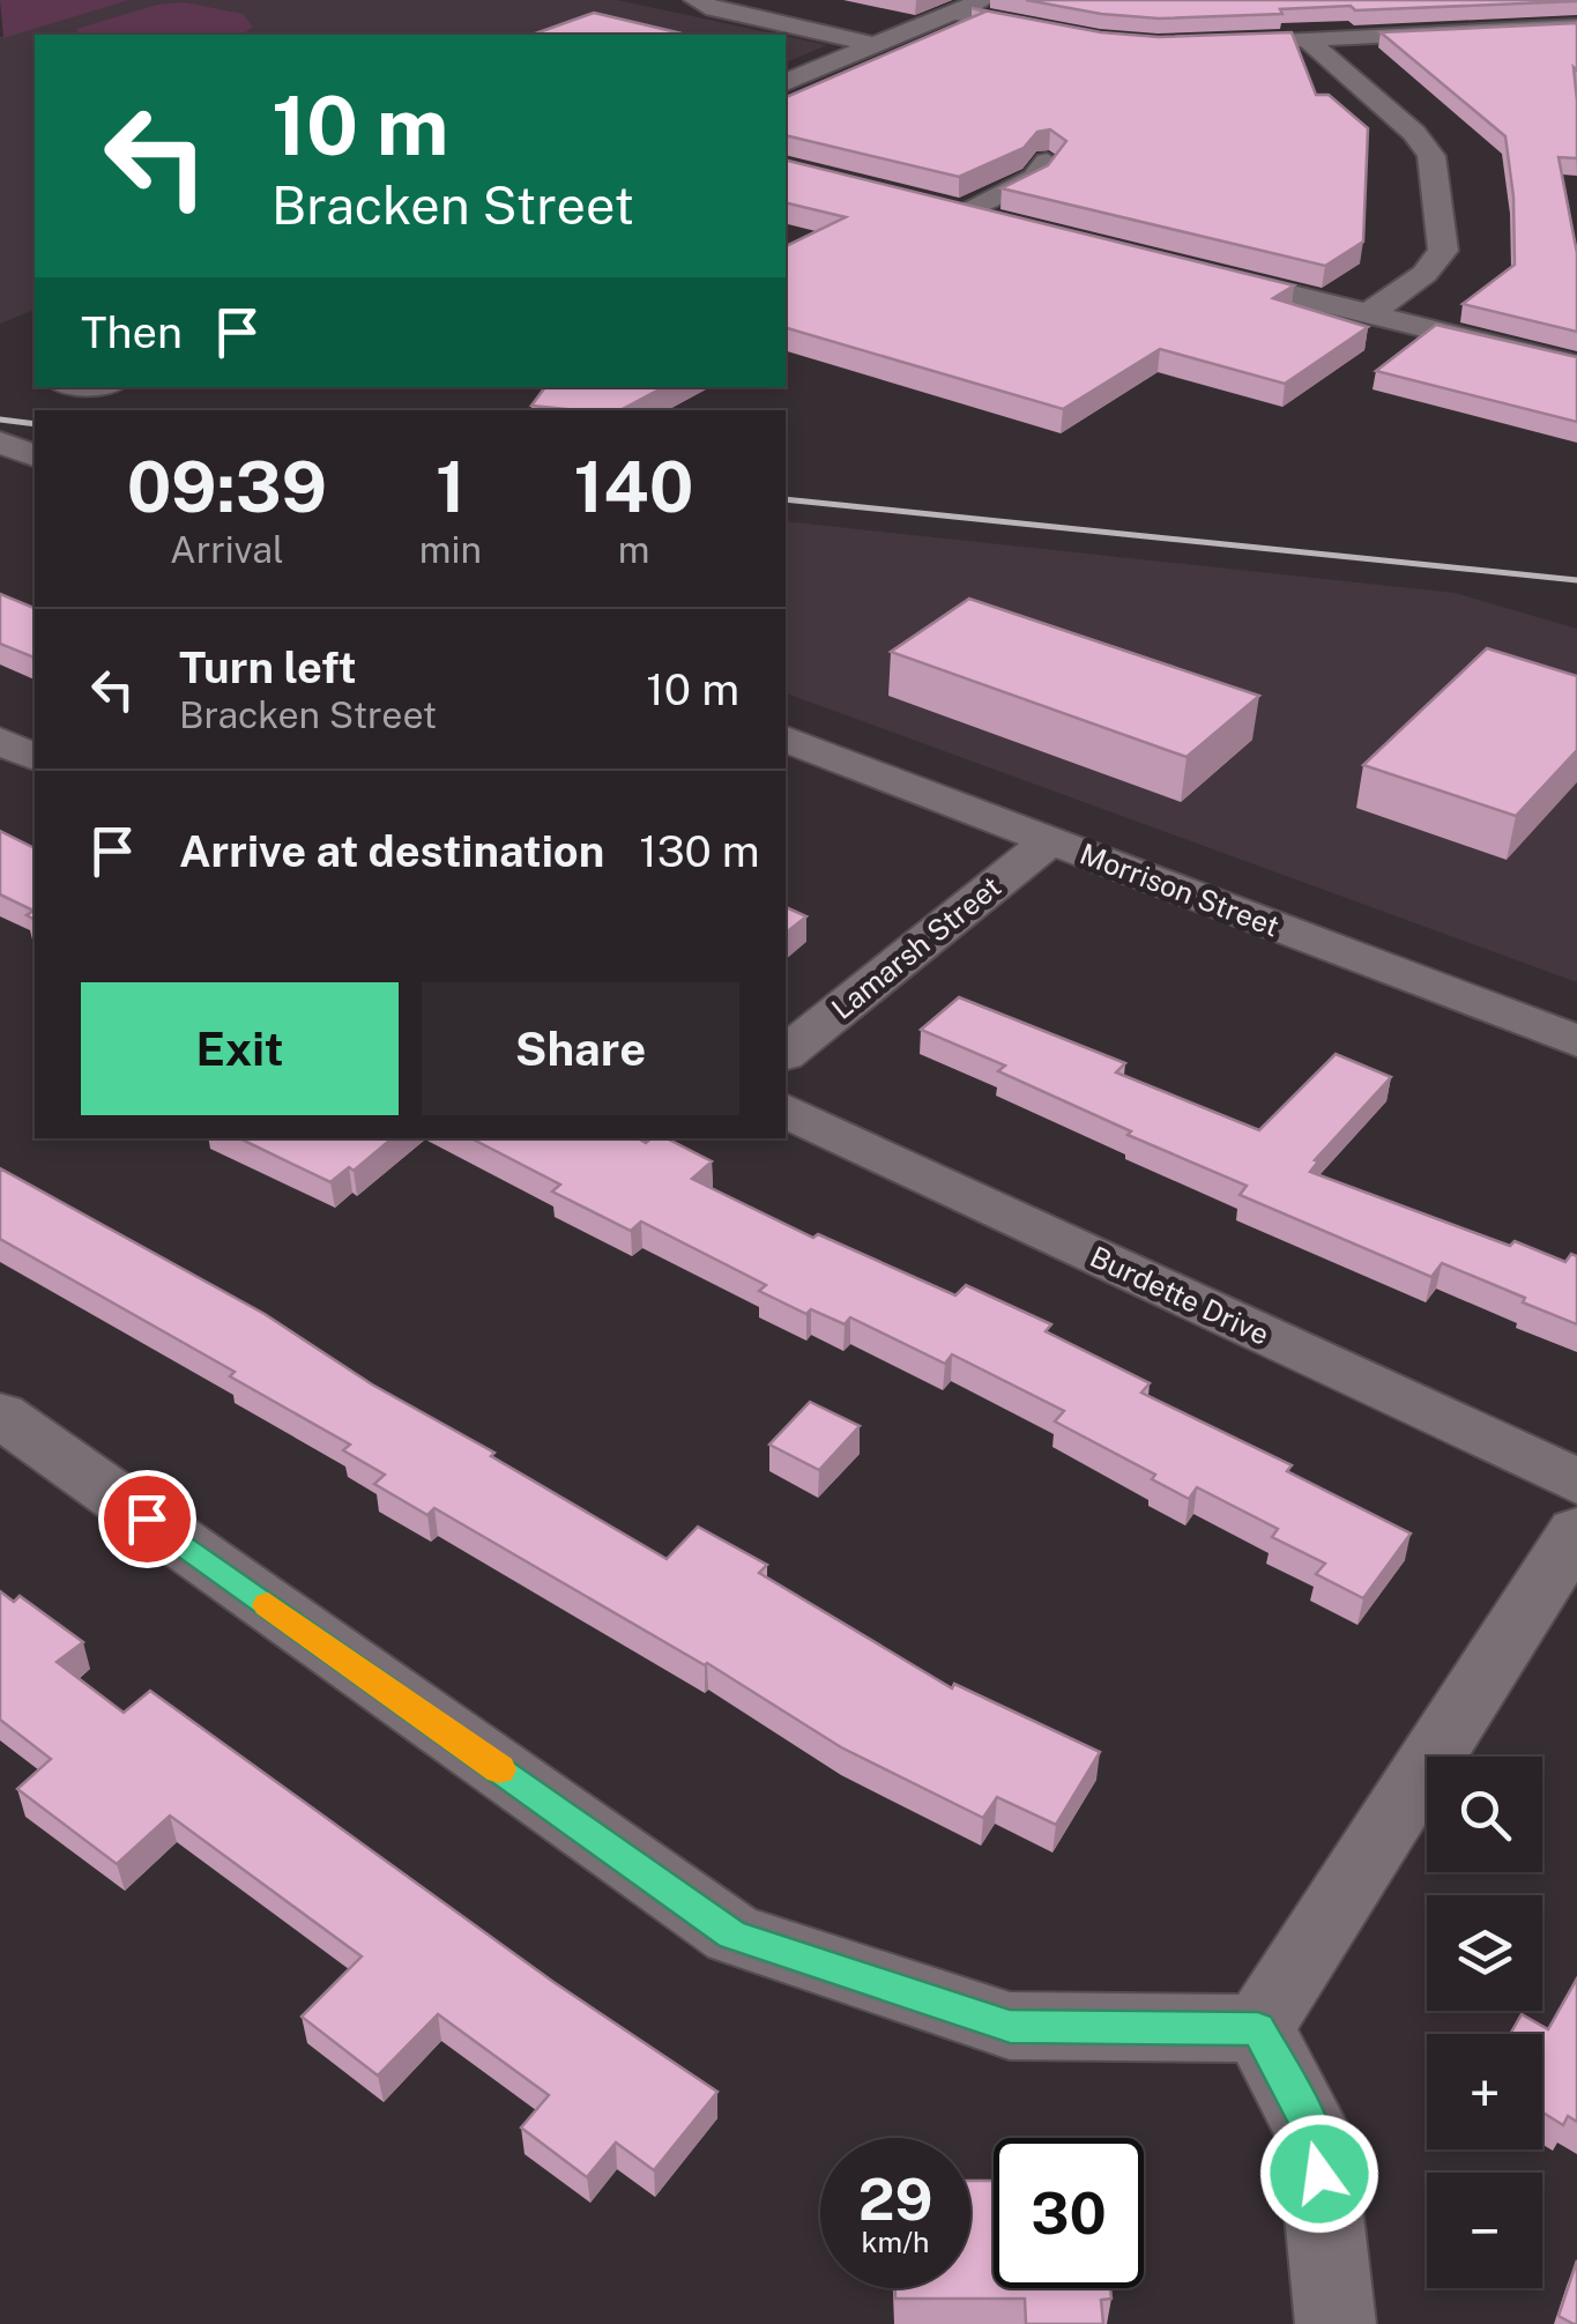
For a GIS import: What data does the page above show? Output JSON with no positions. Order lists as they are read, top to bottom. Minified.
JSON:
{"streets":{"street":["Morrison Street","Lamarsh Street","Burdette Drive"]},"crossings":[["Morrison Street","Lamarsh Street"]],"page":{"turn":["10 m","Bracken Street"],"then":"Then","eta":["09:39","Arrival","1","min","140","m"],"list":[{"name":"Turn left","note":"Bracken Street","value":"10 m"},{"name":"Arrive at destination","value":"130 m"}],"buttons":["Exit","Share"],"map_buttons":["+","−"],"speed":"29 km/h","limit":"30"}}
